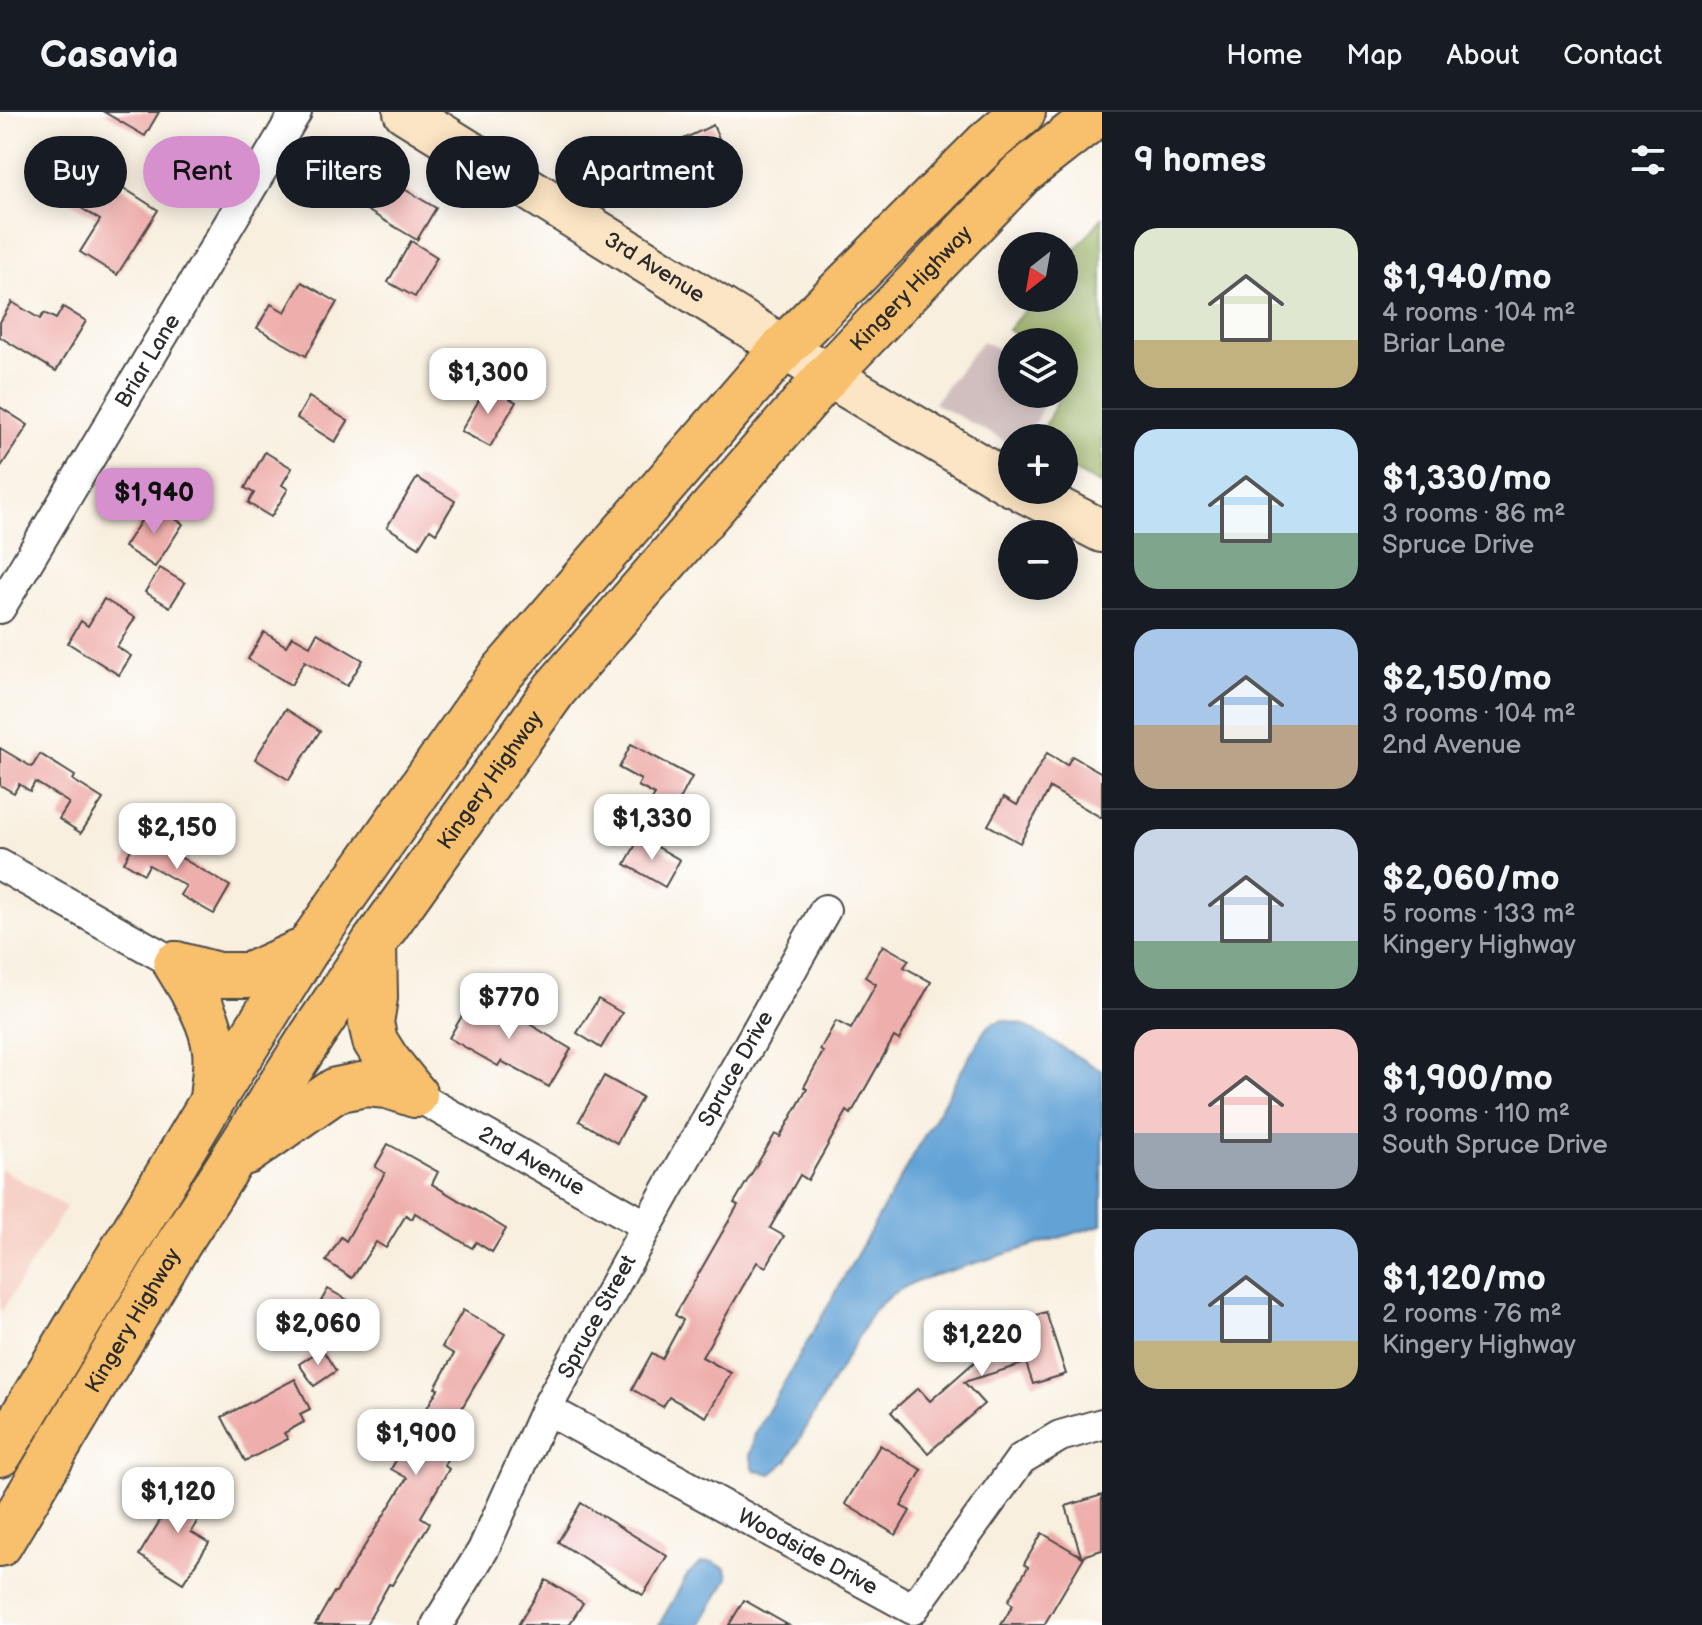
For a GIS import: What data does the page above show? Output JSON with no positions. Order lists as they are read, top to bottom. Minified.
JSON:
{"streets":{"highway":["Kingery Highway"],"street":["3rd Avenue","Briar Lane","Spruce Drive","2nd Avenue","Spruce Street","Woodside Drive"]},"crossings":[["3rd Avenue","Kingery Highway"],["Spruce Drive","2nd Avenue"],["Spruce Drive","Spruce Street"],["2nd Avenue","Spruce Street"],["Spruce Street","Woodside Drive"]],"north":"bottom left","page":{"header":"Casavia","nav":["Home","Map","About","Contact"],"heading":"9 homes","chip":["Buy","Rent","Filters","New","Apartment"],"list":[{"name":"$1,940/mo","note":"4 rooms · 104 m² · Briar Lane"},{"name":"$1,330/mo","note":"3 rooms · 86 m² · Spruce Drive"},{"name":"$2,150/mo","note":"3 rooms · 104 m² · 2nd Avenue"},{"name":"$2,060/mo","note":"5 rooms · 133 m² · Kingery Highway"},{"name":"$1,900/mo","note":"3 rooms · 110 m² · South Spruce Drive"},{"name":"$1,120/mo","note":"2 rooms · 76 m² · Kingery Highway"}],"map_buttons":["+","−"],"price":["$1,300","$1,940","$1,330","$2,150","$770","$2,060","$1,220","$1,900","$1,120"]}}
